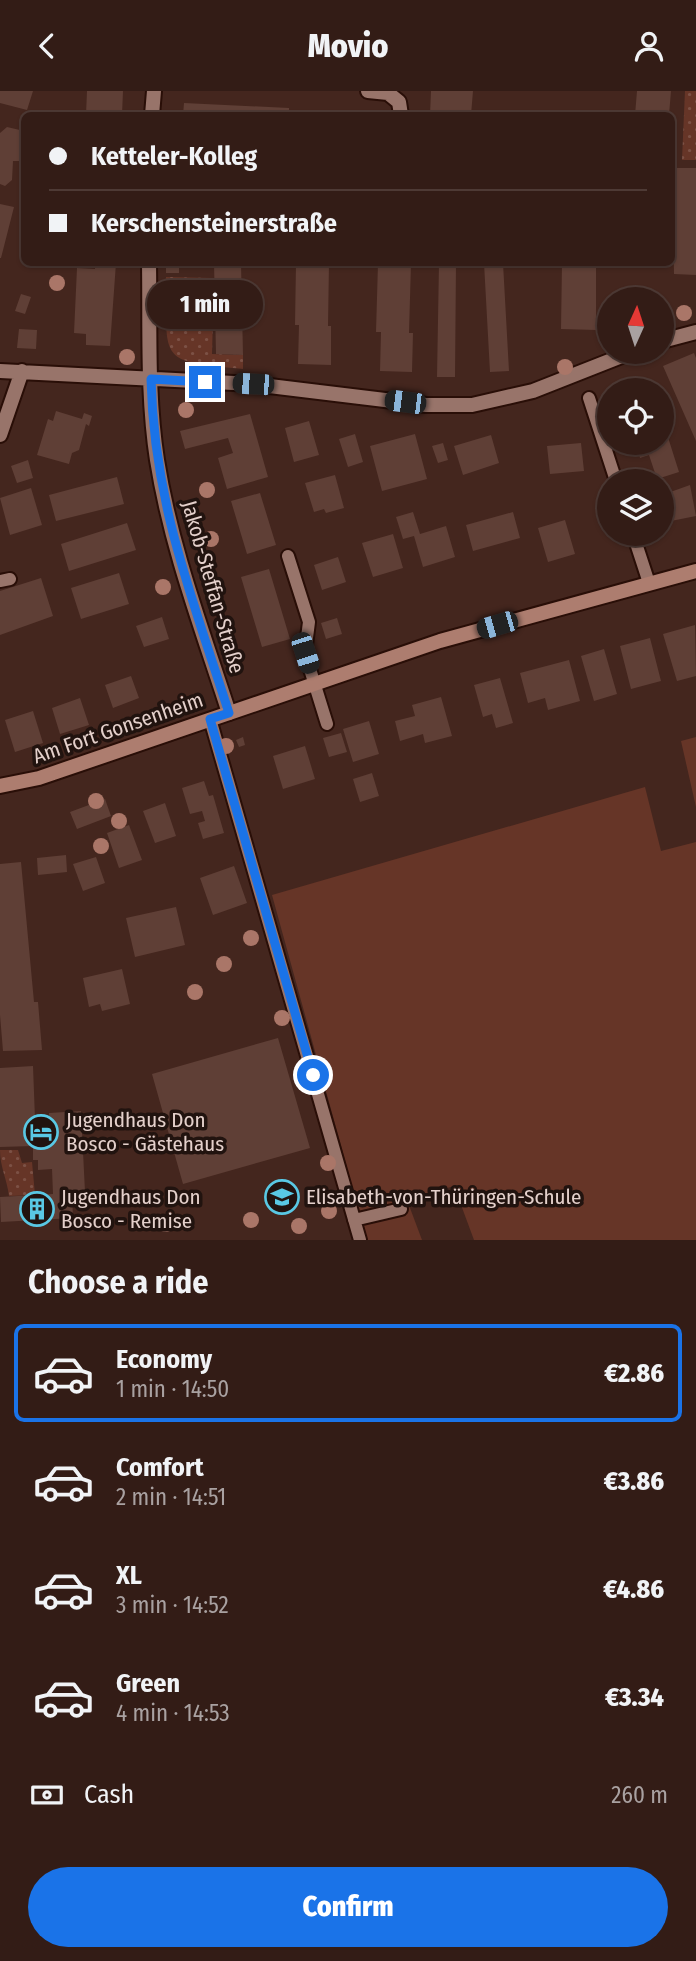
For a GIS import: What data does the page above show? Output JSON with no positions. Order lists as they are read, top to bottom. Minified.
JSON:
{"streets":{"street":["Jakob-Steffan-Straße","Am Fort Gonsenheim"]},"crossings":[["Jakob-Steffan-Straße","Am Fort Gonsenheim"]],"places":{"hotel":["Jugendhaus Don Bosco - Gästehaus"],"school or university":["Elisabeth-von-Thüringen-Schule"],"building":["Jugendhaus Don Bosco - Remise"]},"north":"top","page":{"header":"Movio","banner":["Ketteler-Kolleg","Kerschensteinerstraße"],"bubble":"1 min","heading":"Choose a ride","list":[{"name":"Economy","note":"1 min · 14:50","value":"€2.86"},{"name":"Comfort","note":"2 min · 14:51","value":"€3.86"},{"name":"XL","note":"3 min · 14:52","value":"€4.86"},{"name":"Green","note":"4 min · 14:53","value":"€3.34"}],"pay":["Cash","260 m"],"buttons":"Confirm"}}
